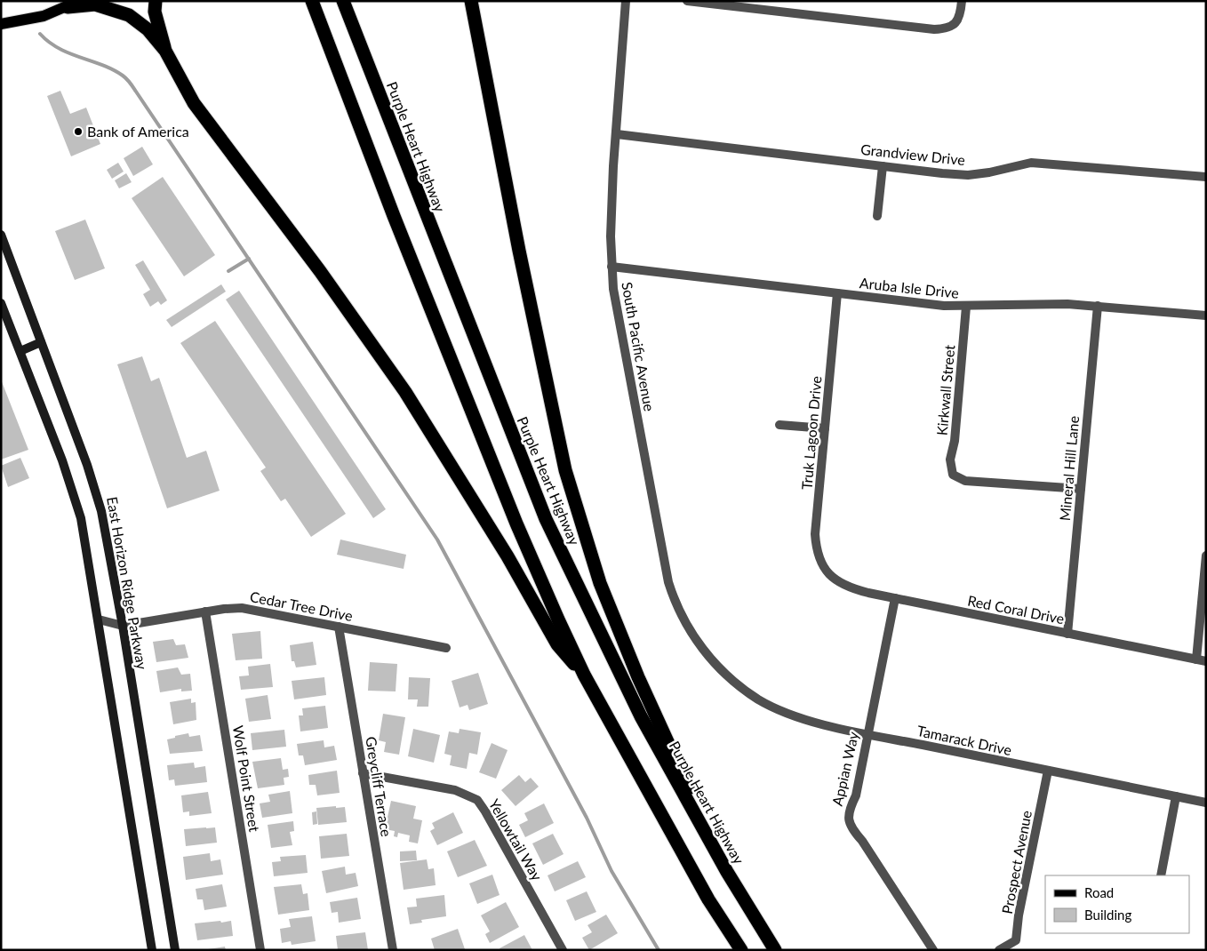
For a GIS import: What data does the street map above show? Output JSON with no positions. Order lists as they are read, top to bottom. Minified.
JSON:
{"streets":{"highway":["Purple Heart Highway"],"main road":["East Horizon Ridge Parkway"],"street":["Grandview Drive","Aruba Isle Drive","South Pacific Avenue","Kirkwall Street","Truk Lagoon Drive","Mineral Hill Lane","Cedar Tree Drive","Red Coral Drive","Tamarack Drive","Appian Way","Wolf Point Street","Greycliff Terrace","Yellowtail Way","Prospect Avenue"]},"crossings":[["Grandview Drive","South Pacific Avenue"],["Aruba Isle Drive","South Pacific Avenue"],["Aruba Isle Drive","Kirkwall Street"],["Aruba Isle Drive","Truk Lagoon Drive"],["Aruba Isle Drive","Mineral Hill Lane"],["South Pacific Avenue","Tamarack Drive"],["Kirkwall Street","Mineral Hill Lane"],["Truk Lagoon Drive","Red Coral Drive"],["Mineral Hill Lane","Red Coral Drive"],["East Horizon Ridge Parkway","Cedar Tree Drive"],["Cedar Tree Drive","Wolf Point Street"],["Cedar Tree Drive","Greycliff Terrace"],["Red Coral Drive","Appian Way"],["Tamarack Drive","Appian Way"],["Tamarack Drive","Prospect Avenue"],["Greycliff Terrace","Yellowtail Way"]],"places":["Bank of America"],"legend":["Road","Building"]}
